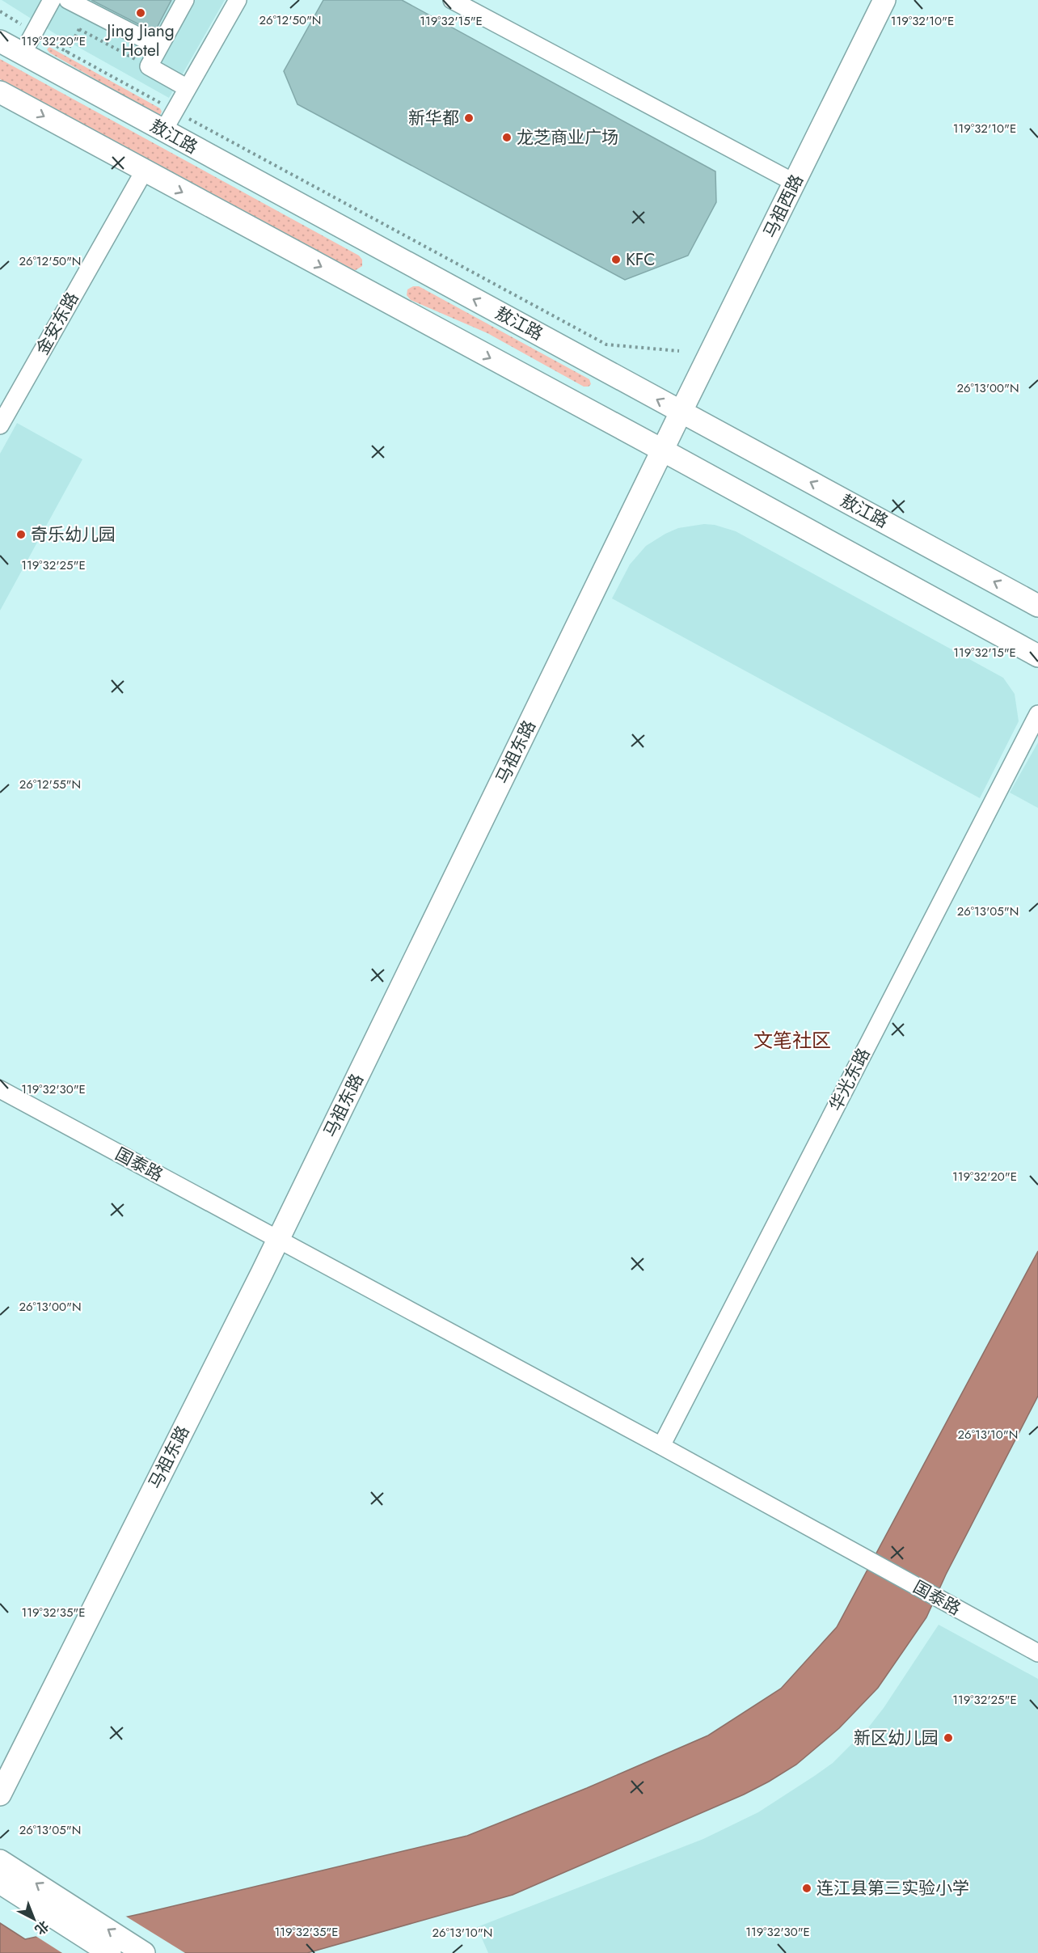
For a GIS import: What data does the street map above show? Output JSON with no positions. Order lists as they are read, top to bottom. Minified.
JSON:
{"streets":{"main road":["敖江路","马祖西路","马祖东路"],"street":["金安东路","华光东路","国泰路"]},"crossings":[["敖江路","马祖西路"],["敖江路","马祖东路"],["马祖西路","马祖东路"],["马祖东路","国泰路"],["华光东路","国泰路"]],"districts":["文笔社区"],"places":["Jing Jiang Hotel","新华都","龙芝商业广场","KFC","奇乐幼儿园","新区幼儿园","连江县第三实验小学"],"north":"bottom right","coordinates":["26°12'50\"N","119°32'15\"E","119°32'10\"E","119°32'20\"E","26°13'00\"N","119°32'25\"E","26°12'55\"N","26°13'05\"N","119°32'30\"E","26°13'10\"N","119°32'35\"E"]}
